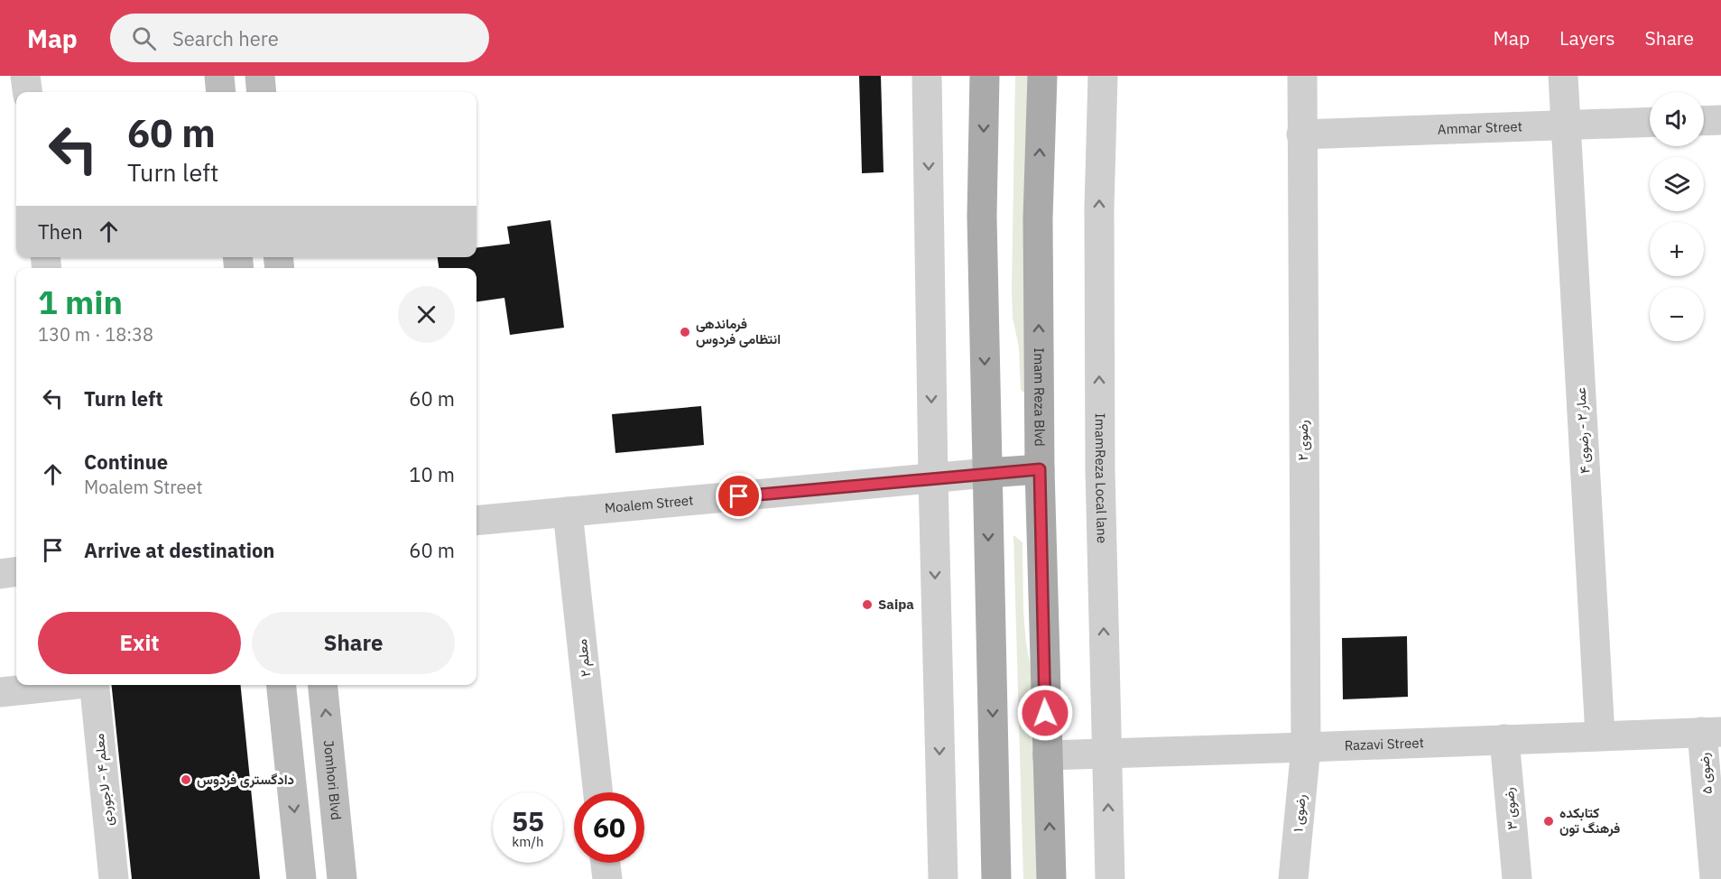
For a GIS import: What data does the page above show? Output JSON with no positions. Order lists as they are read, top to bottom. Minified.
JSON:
{"streets":{"main road":["Imam Reza Blvd","Jomhori Blvd"],"street":["Ammar Street","عمار ۲ - رضوی ۴","رضوی ۲","ImamReza Local lane","Moalem Street","معلم ۲","Razavi Street","رضوی ۵","معلم ۴ - لاجوردی","رضوی ۳","رضوی ۱"]},"crossings":[["Ammar Street","عمار ۲ - رضوی ۴"],["Ammar Street","رضوی ۲"],["Imam Reza Blvd","Razavi Street"],["عمار ۲ - رضوی ۴","Razavi Street"],["رضوی ۲","Razavi Street"],["رضوی ۲","رضوی ۱"],["ImamReza Local lane","Razavi Street"],["Moalem Street","معلم ۲"],["Razavi Street","رضوی ۵"],["Razavi Street","رضوی ۳"],["Razavi Street","رضوی ۱"]],"places":["فرماندهی انتظامی فردوس","Saipa","دادگستری فردوس","کتابکده فرهنگ تون"],"page":{"header":"Map","search":"Search here","nav":["Map","Layers","Share"],"map_buttons":["+","−"],"turn":["60 m","Turn left"],"then":"Then","heading":["1 min","130 m · 18:38"],"list":[{"name":"Turn left","value":"60 m"},{"name":"Continue","note":"Moalem Street","value":"10 m"},{"name":"Arrive at destination","value":"60 m"}],"buttons":["Exit","Share"],"speed":"55 km/h","limit":"60"}}
